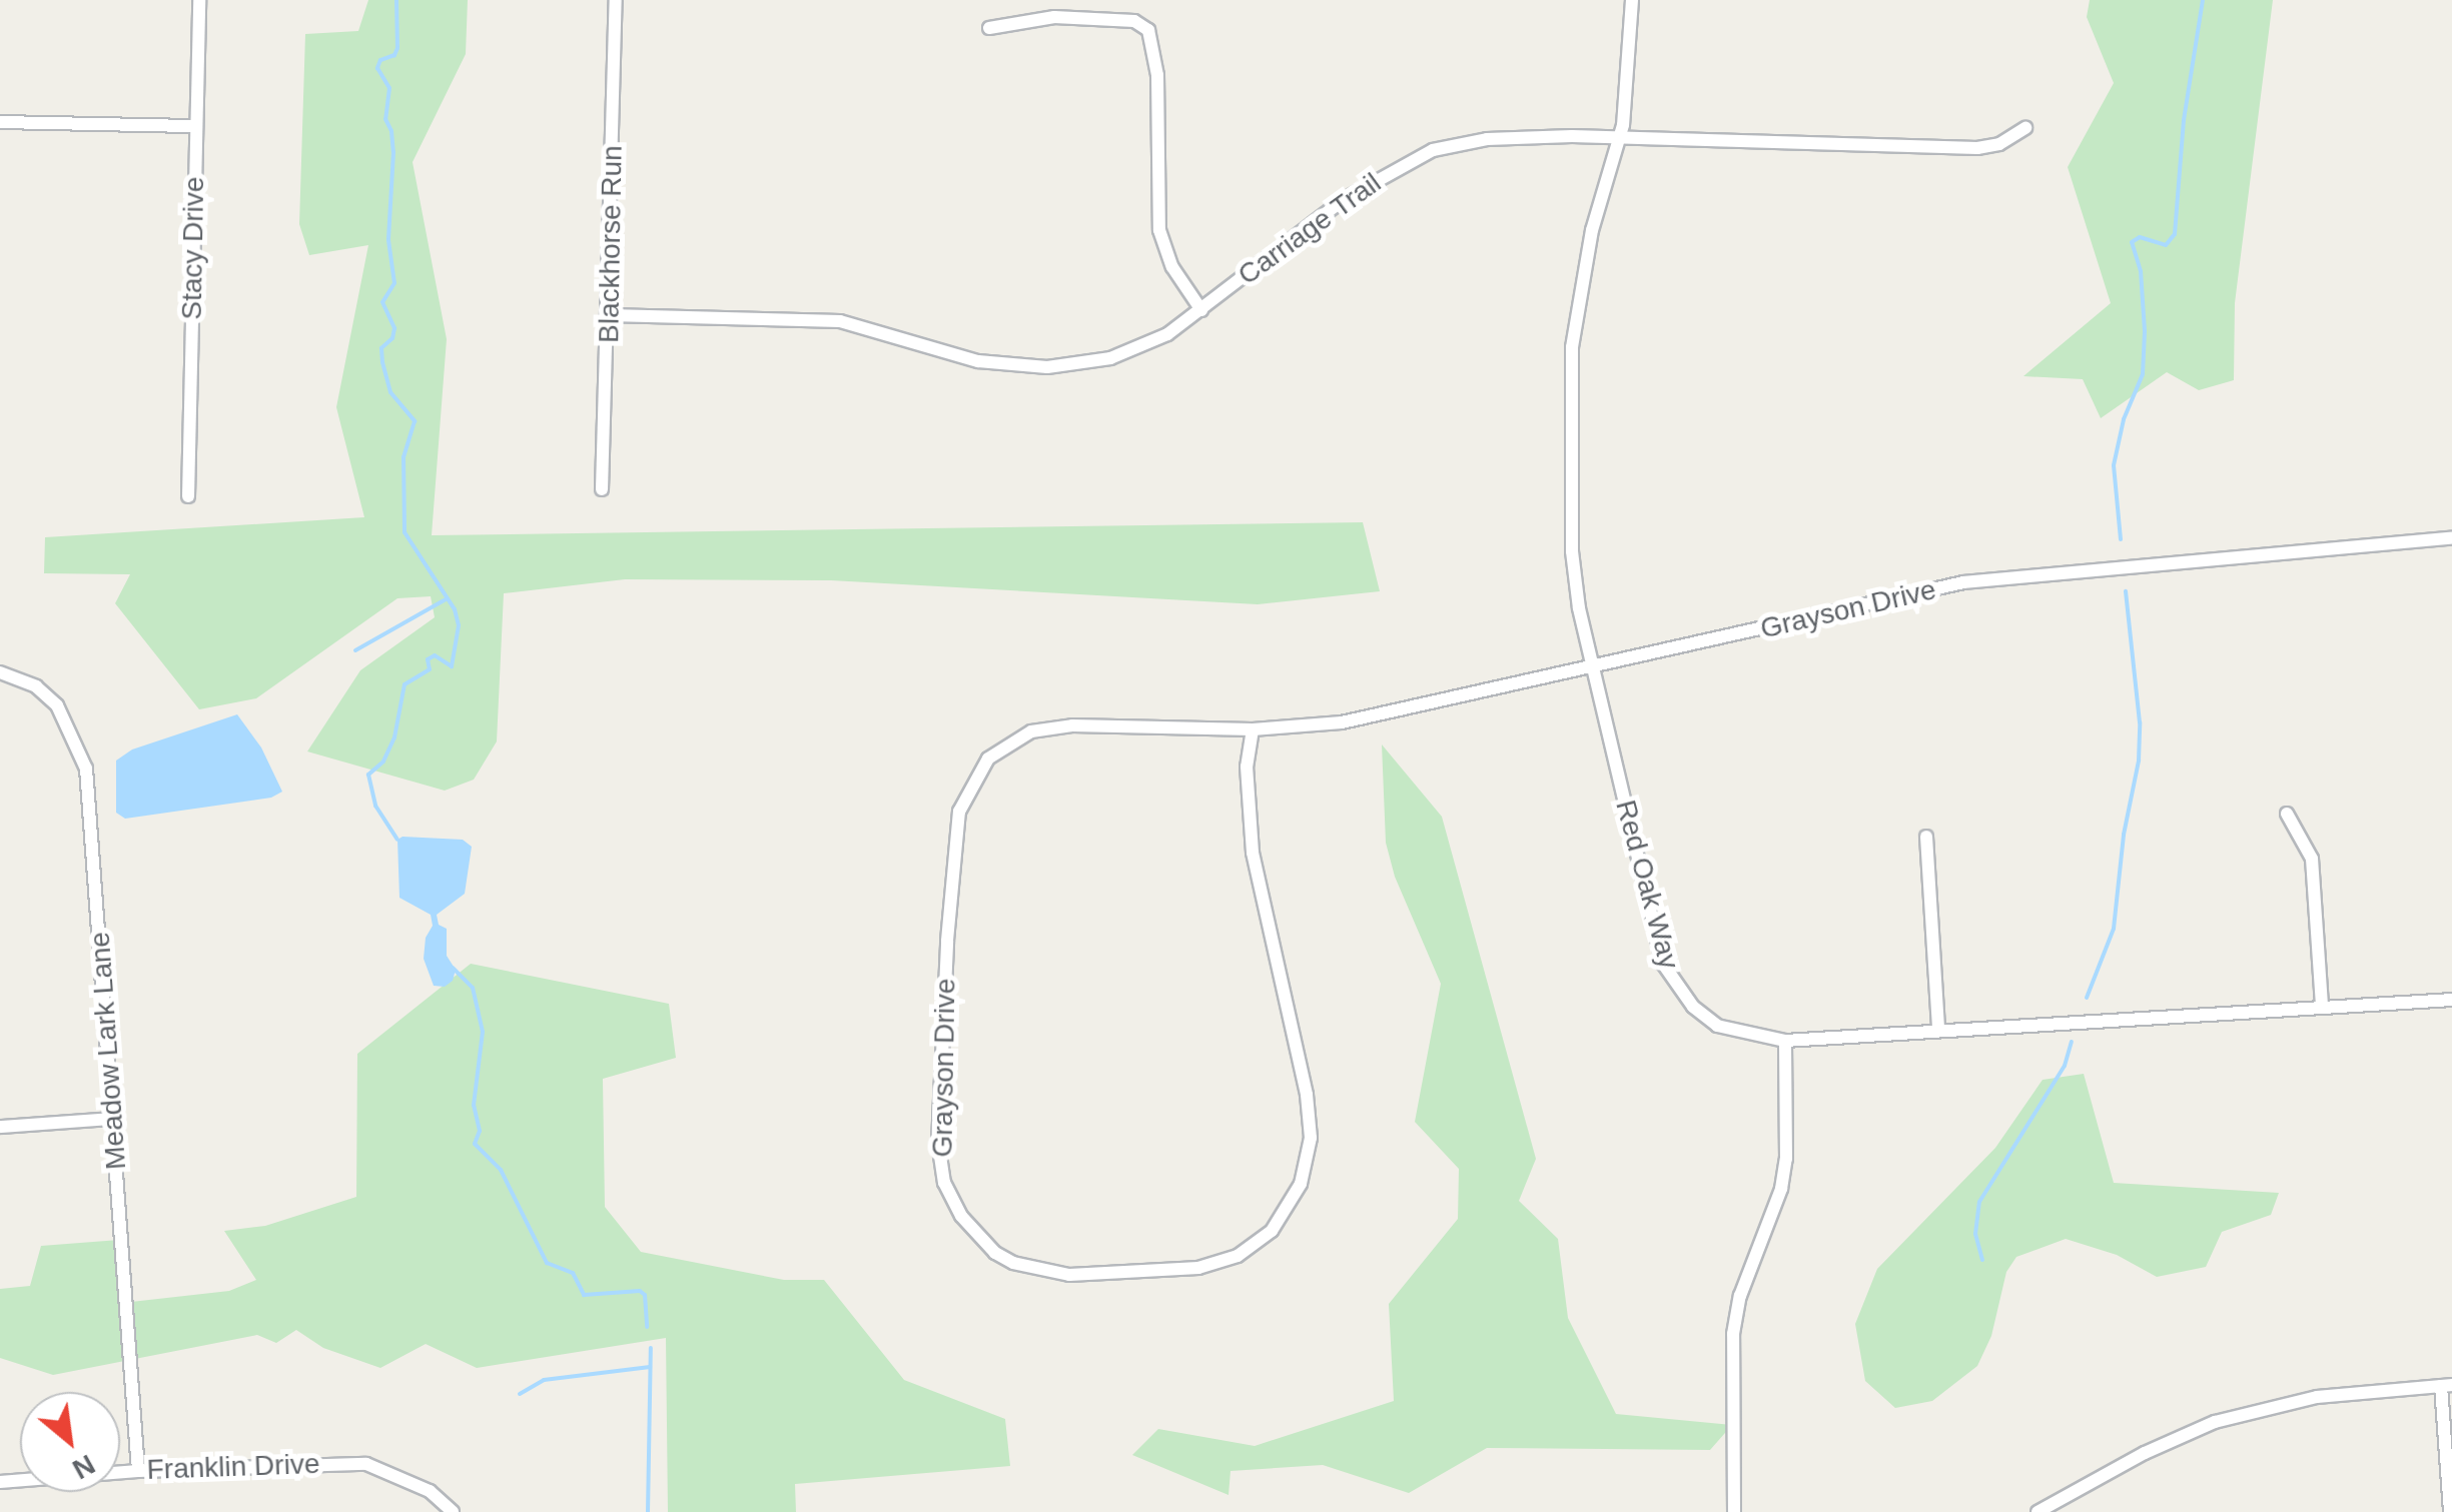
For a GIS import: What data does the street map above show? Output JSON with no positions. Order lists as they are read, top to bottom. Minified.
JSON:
{"streets":{"street":["Carriage Trail","Blackhorse Run","Stacy Drive","Grayson Drive","Red Oak Way","Meadow Lark Lane","Franklin Drive"]},"crossings":[["Carriage Trail","Blackhorse Run"],["Carriage Trail","Red Oak Way"],["Grayson Drive","Red Oak Way"],["Meadow Lark Lane","Franklin Drive"]],"north":"bottom right"}
